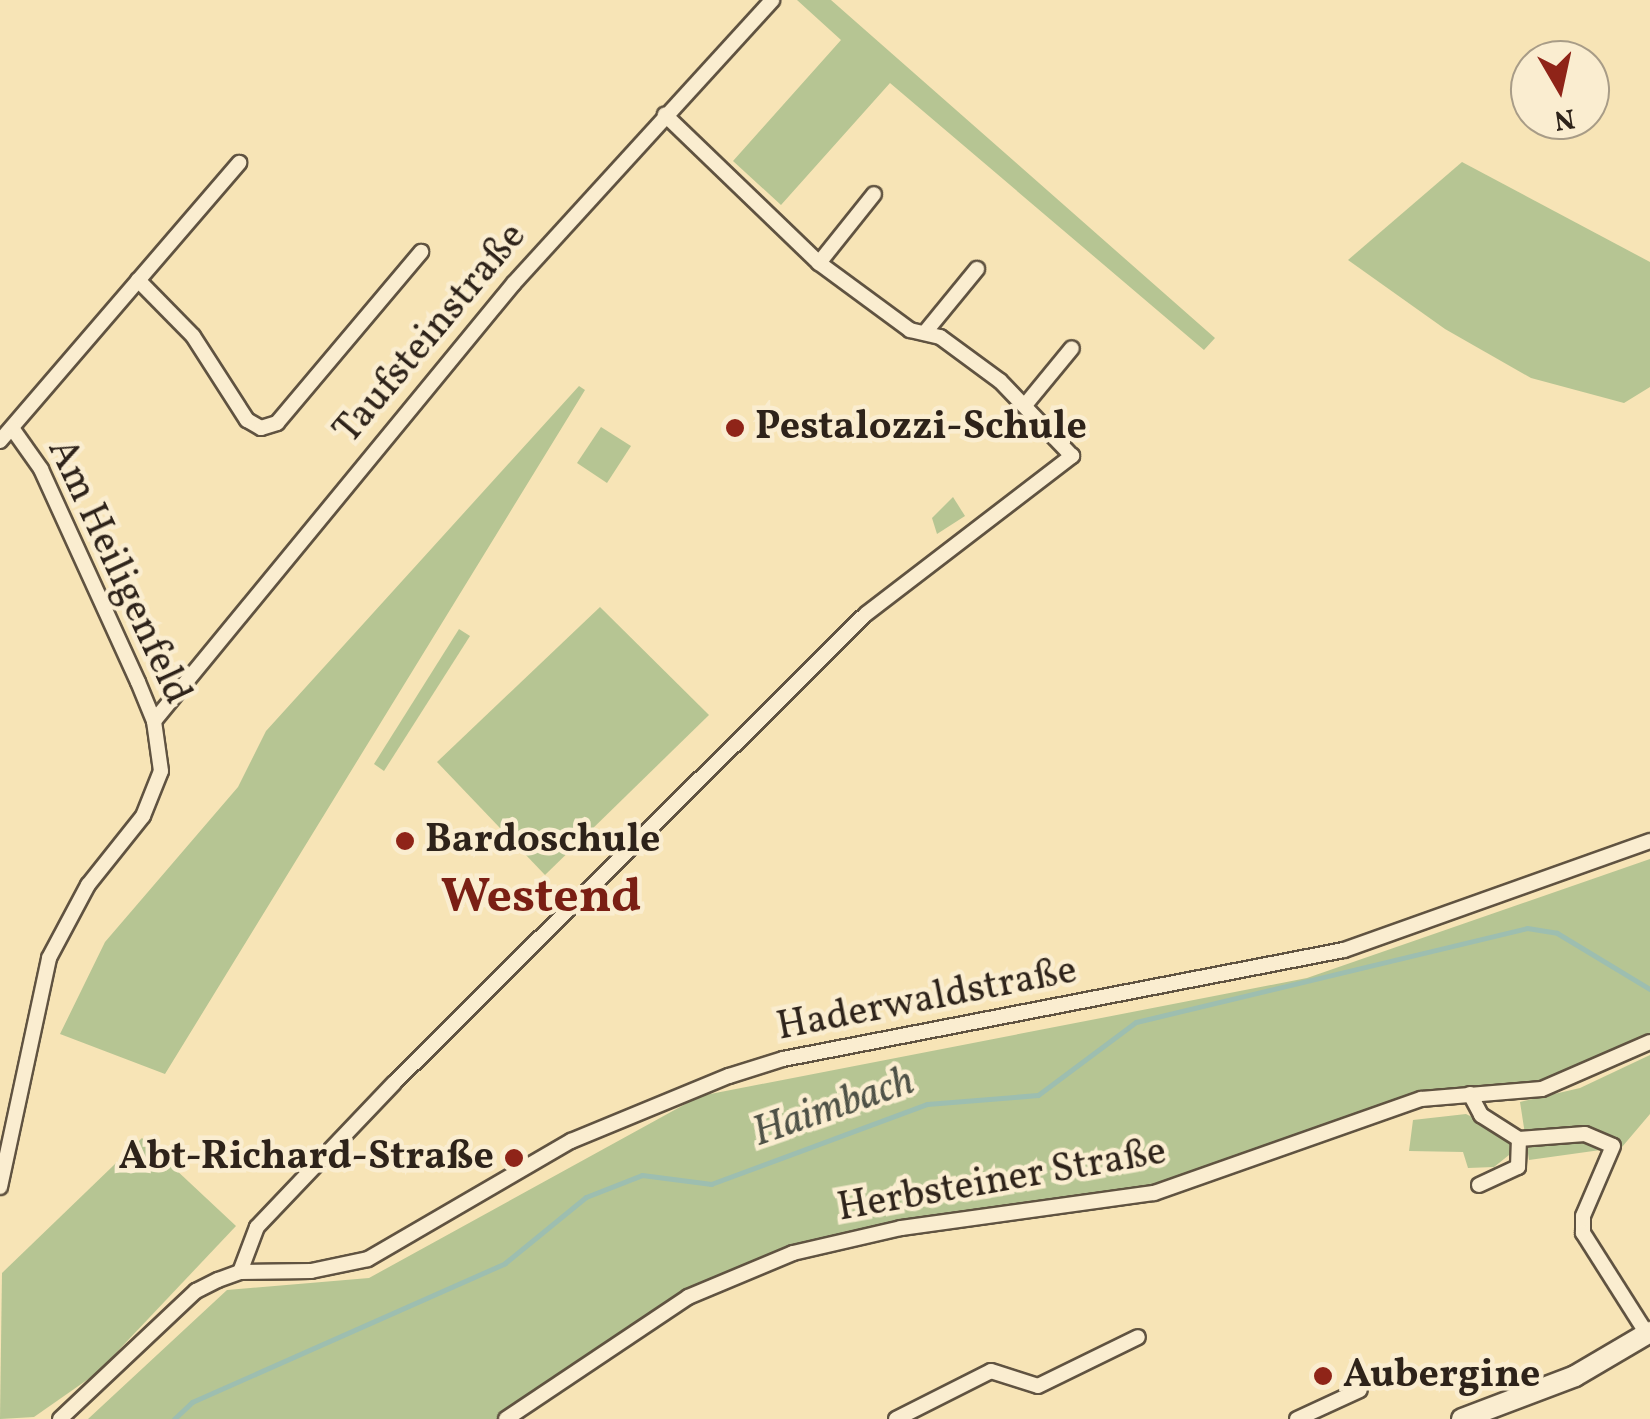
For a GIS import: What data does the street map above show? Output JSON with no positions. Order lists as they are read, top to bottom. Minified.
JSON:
{"streets":{"street":["Taufsteinstraße","Am Heiligenfeld","Haderwaldstraße","Herbsteiner Straße"]},"crossings":[["Taufsteinstraße","Am Heiligenfeld"]],"districts":["Westend"],"water":["Haimbach"],"places":["Pestalozzi-Schule","Bardoschule","Abt-Richard-Straße","Aubergine"],"north":"bottom"}
